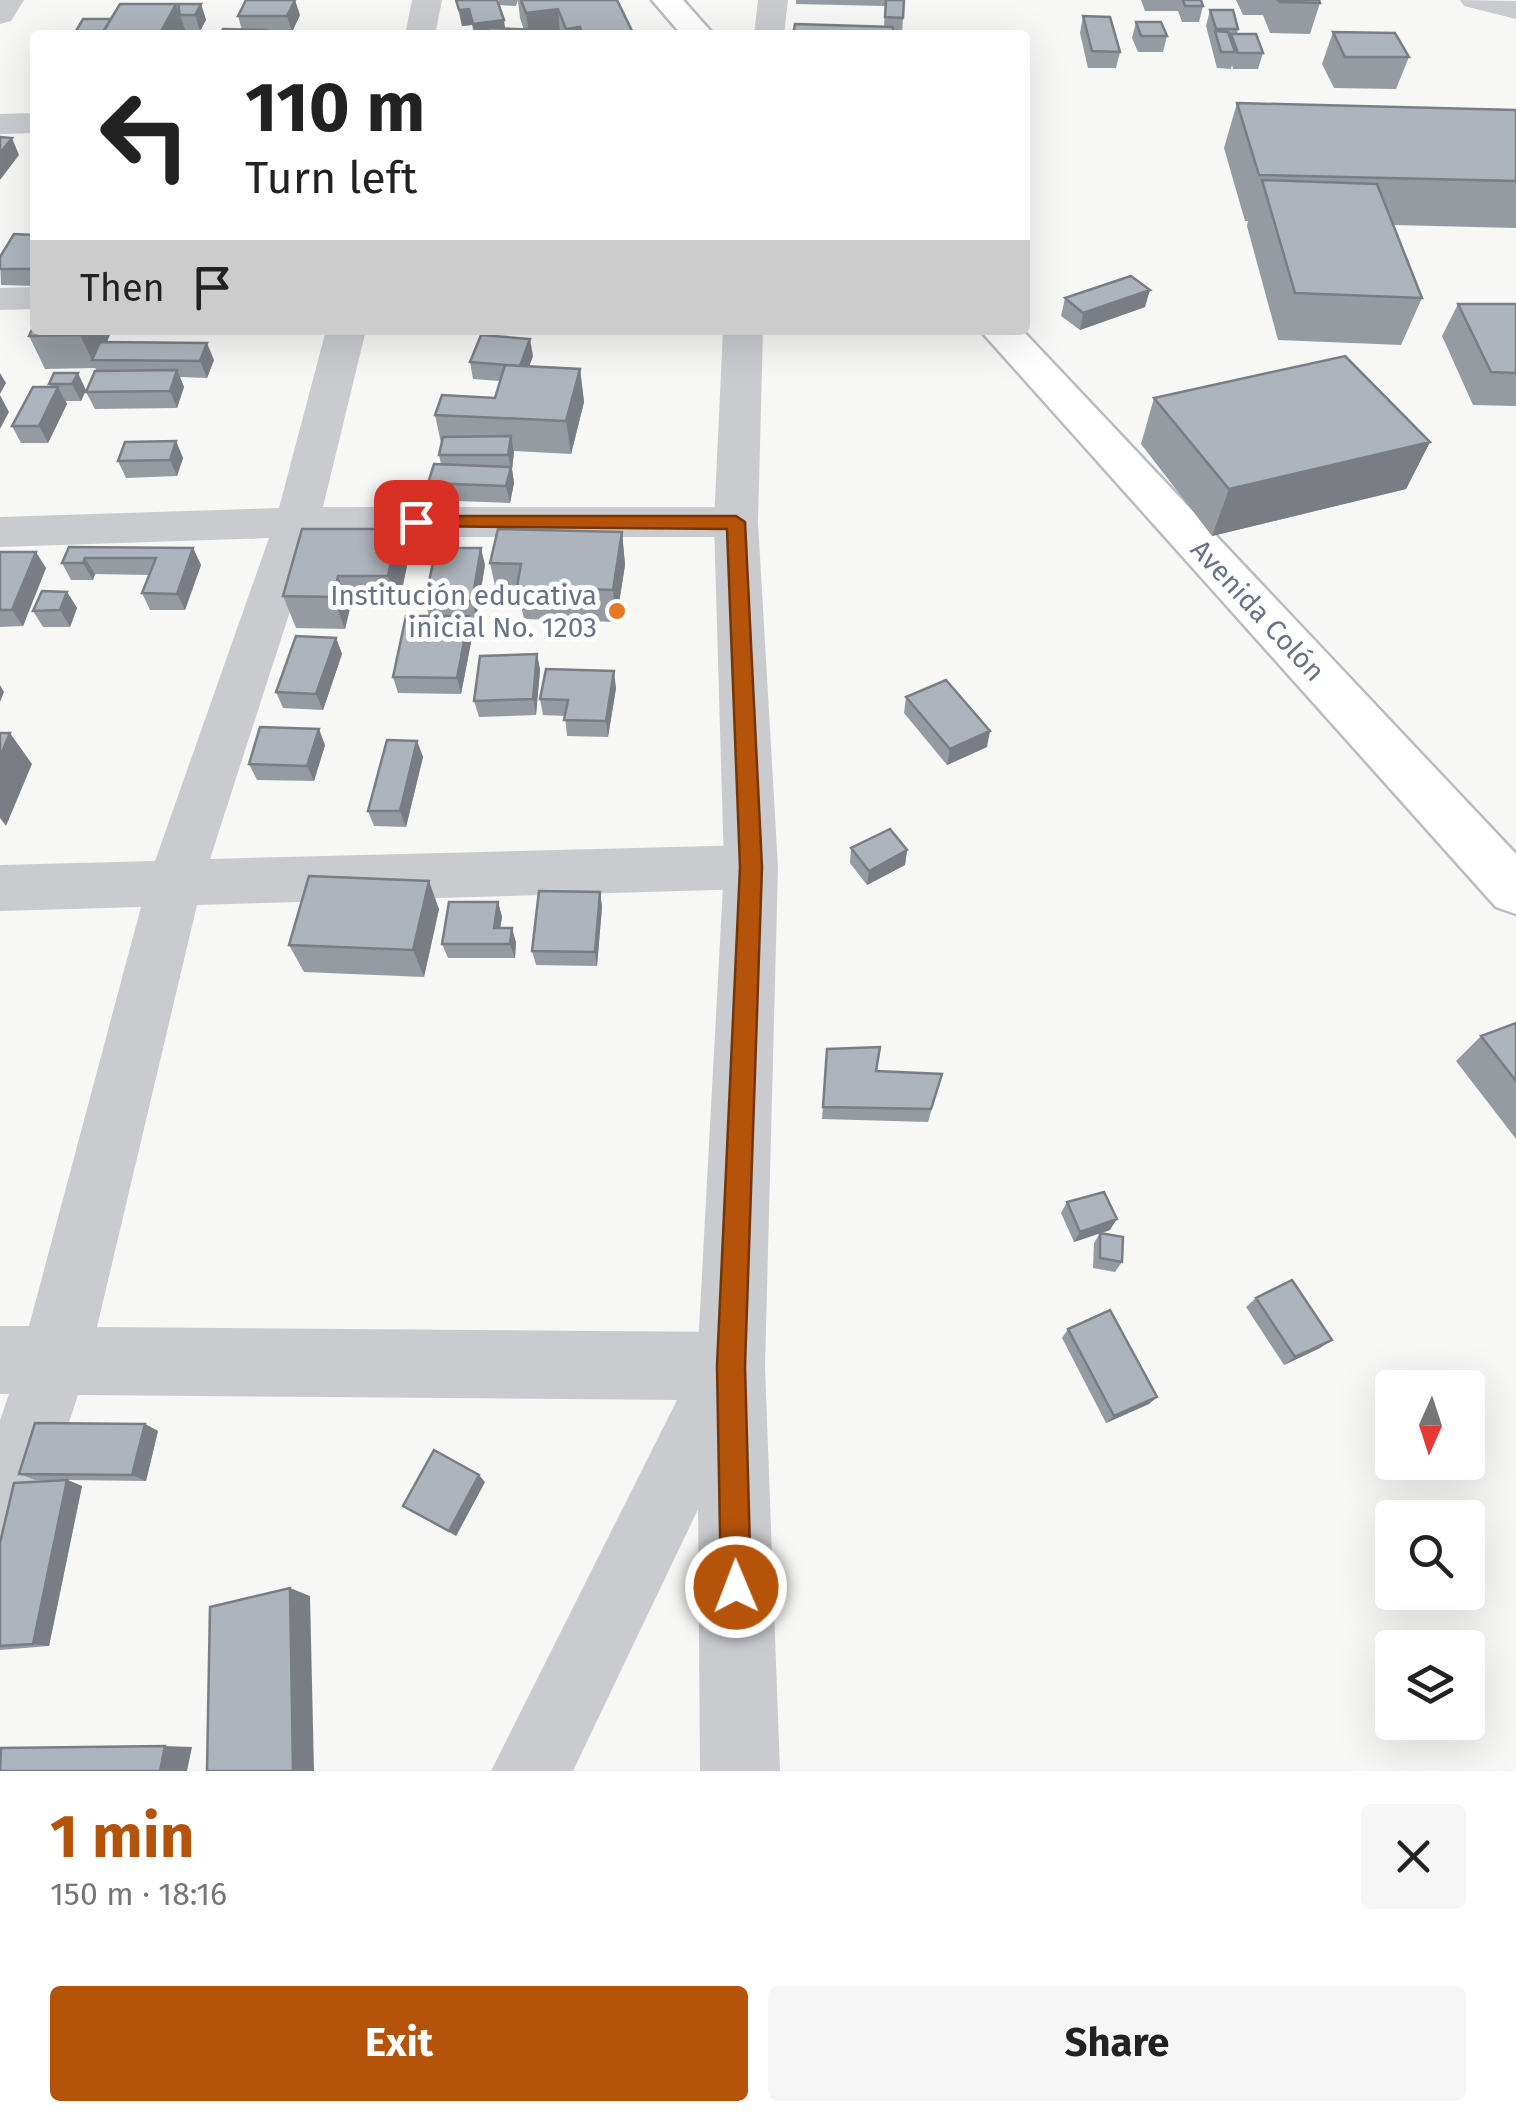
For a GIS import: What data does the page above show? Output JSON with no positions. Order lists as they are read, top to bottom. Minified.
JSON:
{"streets":{"main road":["Avenida Colón"]},"places":["Institución educativa inicial No. 1203"],"north":"bottom","page":{"turn":["110 m","Turn left"],"then":"Then","heading":["1 min","150 m · 18:16"],"buttons":["Exit","Share"]}}
